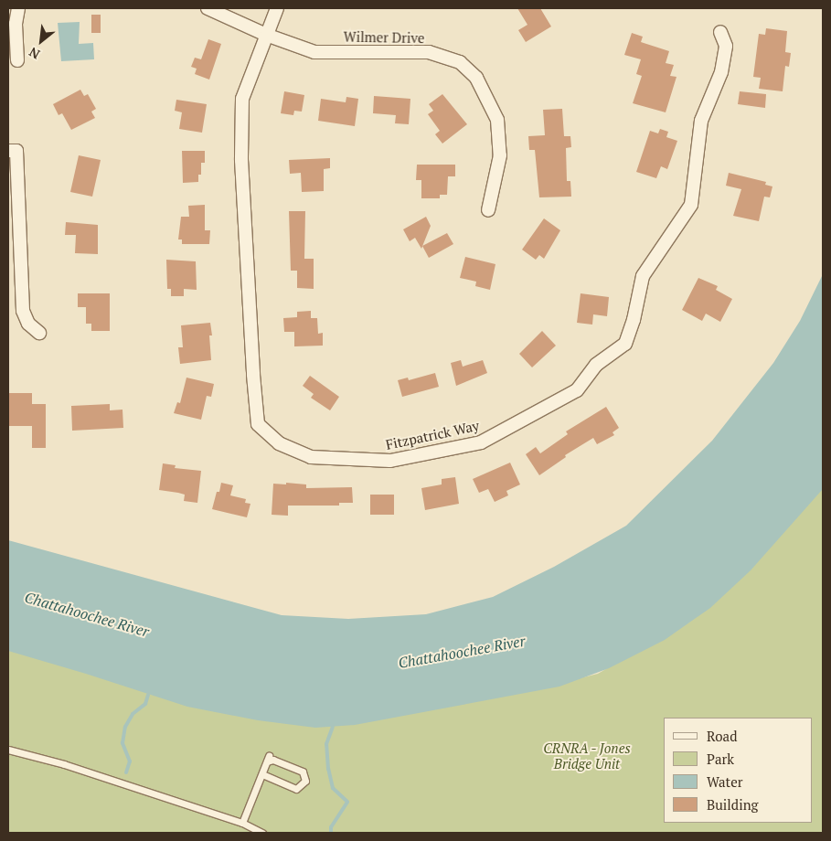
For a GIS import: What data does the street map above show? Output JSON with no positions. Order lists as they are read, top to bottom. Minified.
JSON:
{"streets":{"street":["Wilmer Drive","Fitzpatrick Way"]},"crossings":[["Wilmer Drive","Fitzpatrick Way"]],"water":["Chattahoochee River"],"parks":["CRNRA - Jones Bridge Unit"],"legend":["Road","Park","Water","Building"],"north":"bottom left"}
